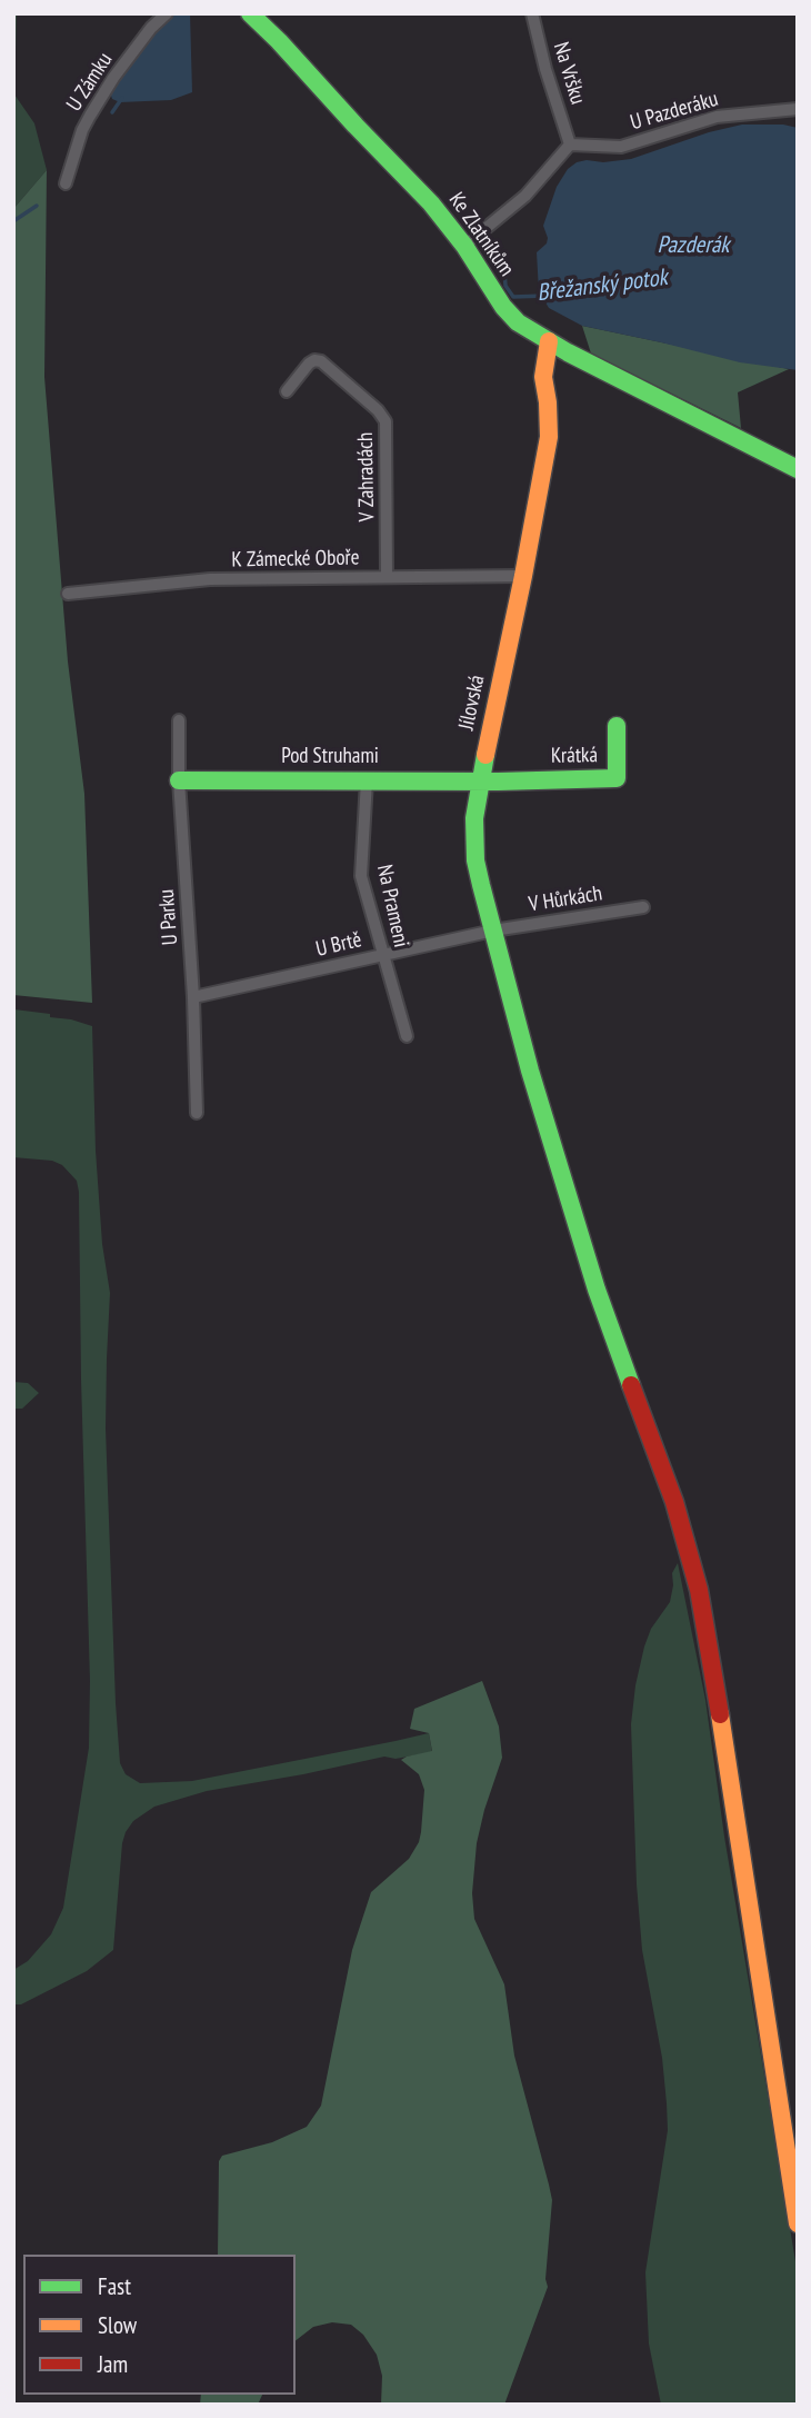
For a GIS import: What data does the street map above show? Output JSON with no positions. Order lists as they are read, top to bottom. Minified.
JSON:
{"streets":{"street":["Na Vršku","U Zámku","U Pazderáku","Ke Zlatníkům","V Zahradách","K Zámecké Oboře","Jílovská","Krátká","Pod Struhami","V Hůrkách","Na Prameni","U Parku","U Brtě"]},"crossings":[["Na Vršku","U Pazderáku"],["Ke Zlatníkům","Jílovská"],["V Zahradách","K Zámecké Oboře"],["K Zámecké Oboře","Jílovská"],["Jílovská","Krátká"],["Jílovská","Pod Struhami"],["Jílovská","V Hůrkách"],["Jílovská","U Brtě"],["Krátká","Pod Struhami"],["Pod Struhami","Na Prameni"],["Pod Struhami","U Parku"],["V Hůrkách","U Brtě"],["Na Prameni","U Brtě"],["U Parku","U Brtě"]],"water":["Pazderák","Břežanský potok"],"legend":["Fast","Slow","Jam"]}
